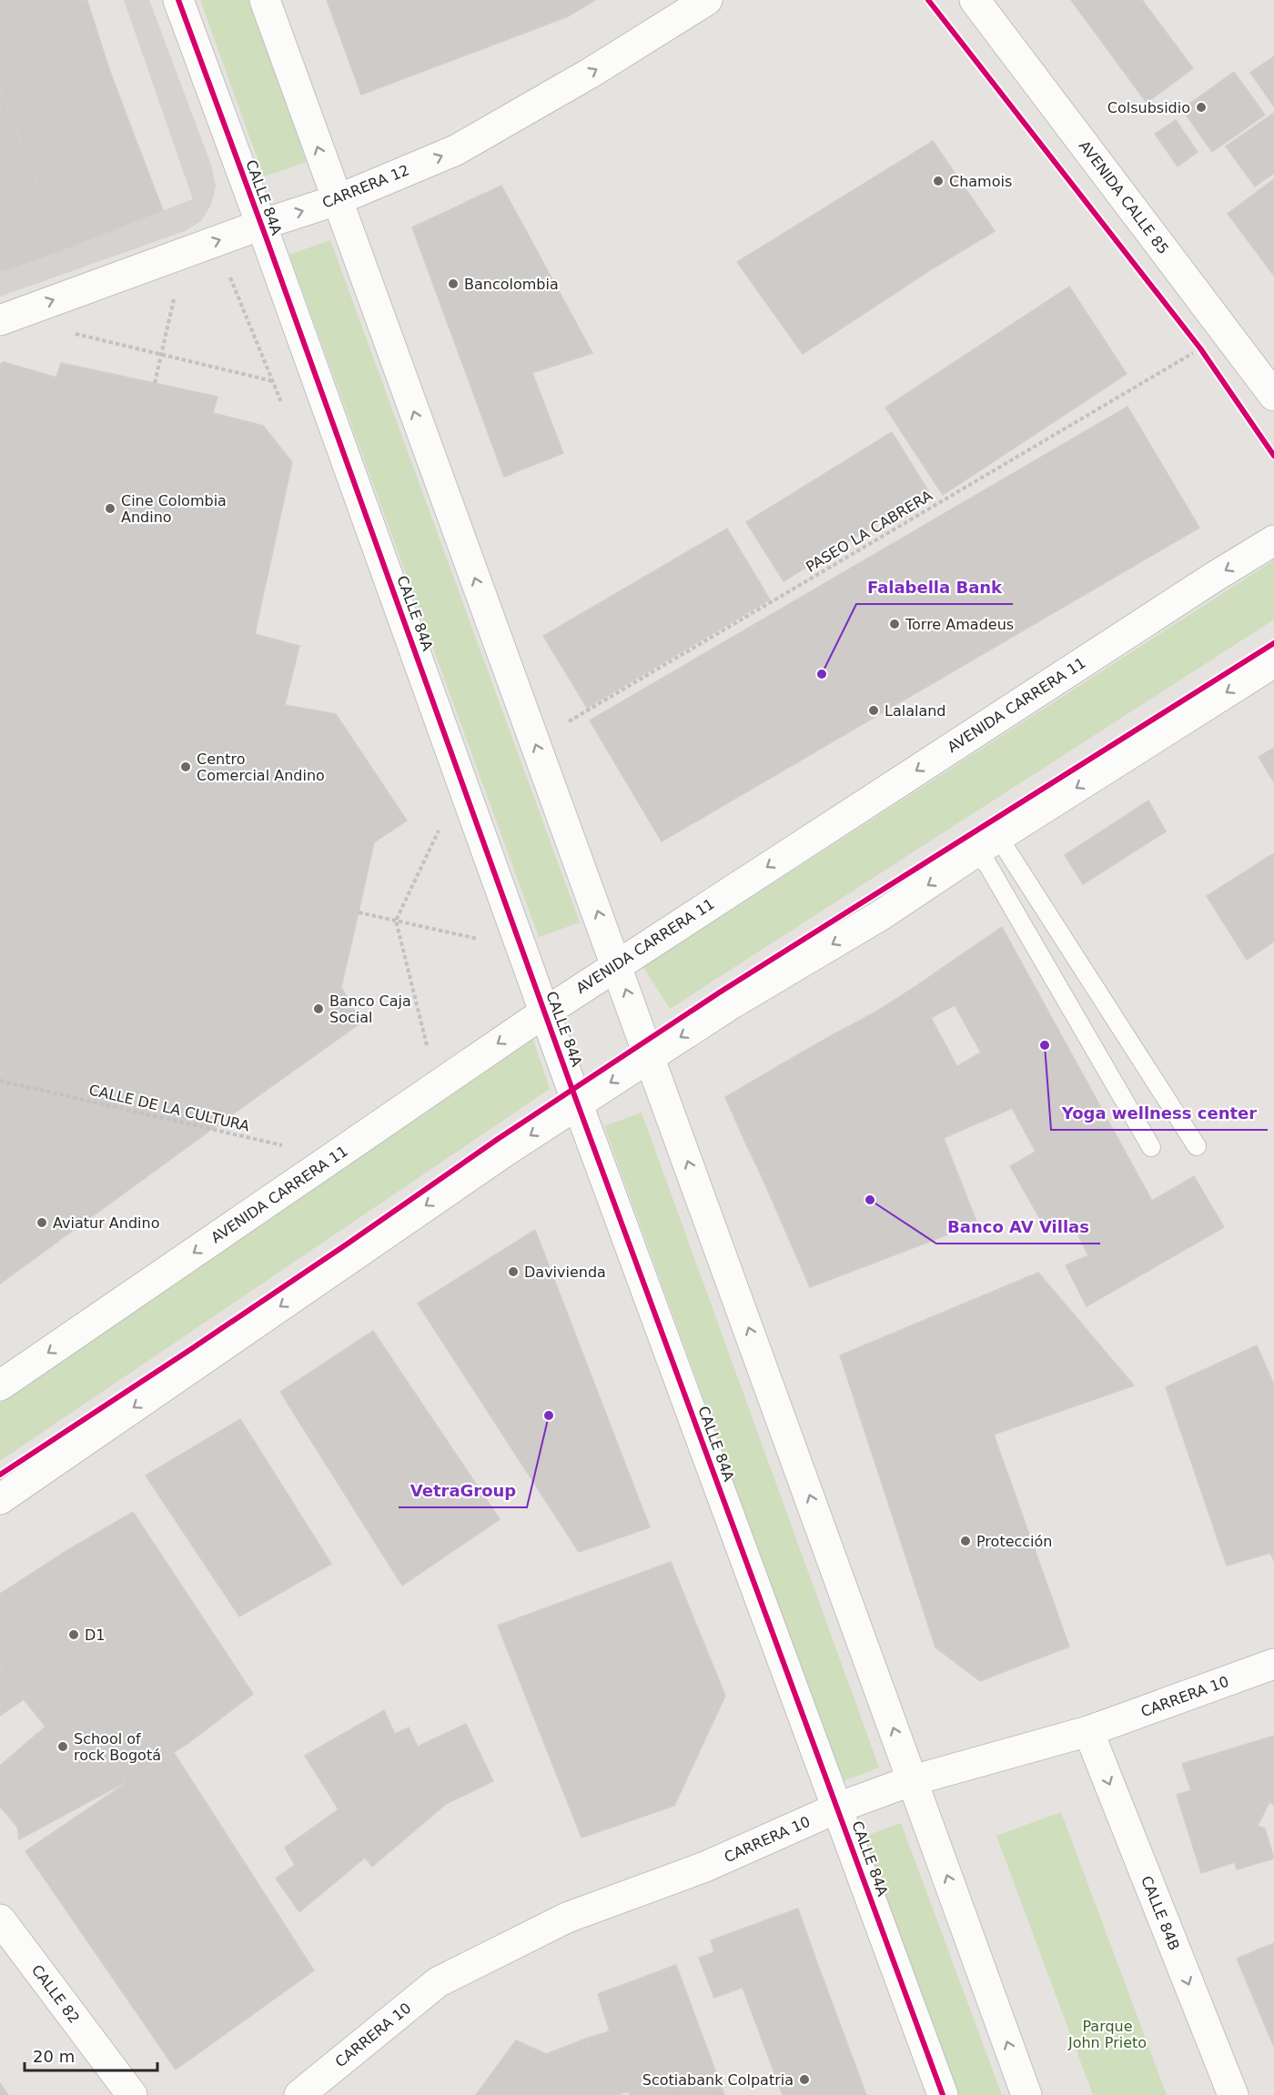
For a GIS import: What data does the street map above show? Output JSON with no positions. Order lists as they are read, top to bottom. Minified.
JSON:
{"streets":{"street":["CARRERA 12","CALLE 84A","AVENIDA CALLE 85","AVENIDA CARRERA 11","CARRERA 10","CALLE 84B","CALLE 82"],"path":["PASEO LA CABRERA","CALLE DE LA CULTURA"]},"crossings":[["CARRERA 12","CALLE 84A"],["CALLE 84A","AVENIDA CARRERA 11"],["CALLE 84A","CARRERA 10"],["AVENIDA CARRERA 11","CALLE DE LA CULTURA"],["CARRERA 10","CALLE 84B"]],"one_way":["CARRERA 12"],"parks":["Parque John Prieto"],"places":["Colsubsidio","Chamois","Bancolombia","Cine Colombia Andino","Torre Amadeus","Falabella Bank","Lalaland","Centro Comercial Andino","Banco Caja Social","Yoga wellness center","Banco AV Villas","Aviatur Andino","Davivienda","VetraGroup","Protección","D1","School of rock Bogotá","Scotiabank Colpatria"],"scale_bar":"20 m"}
